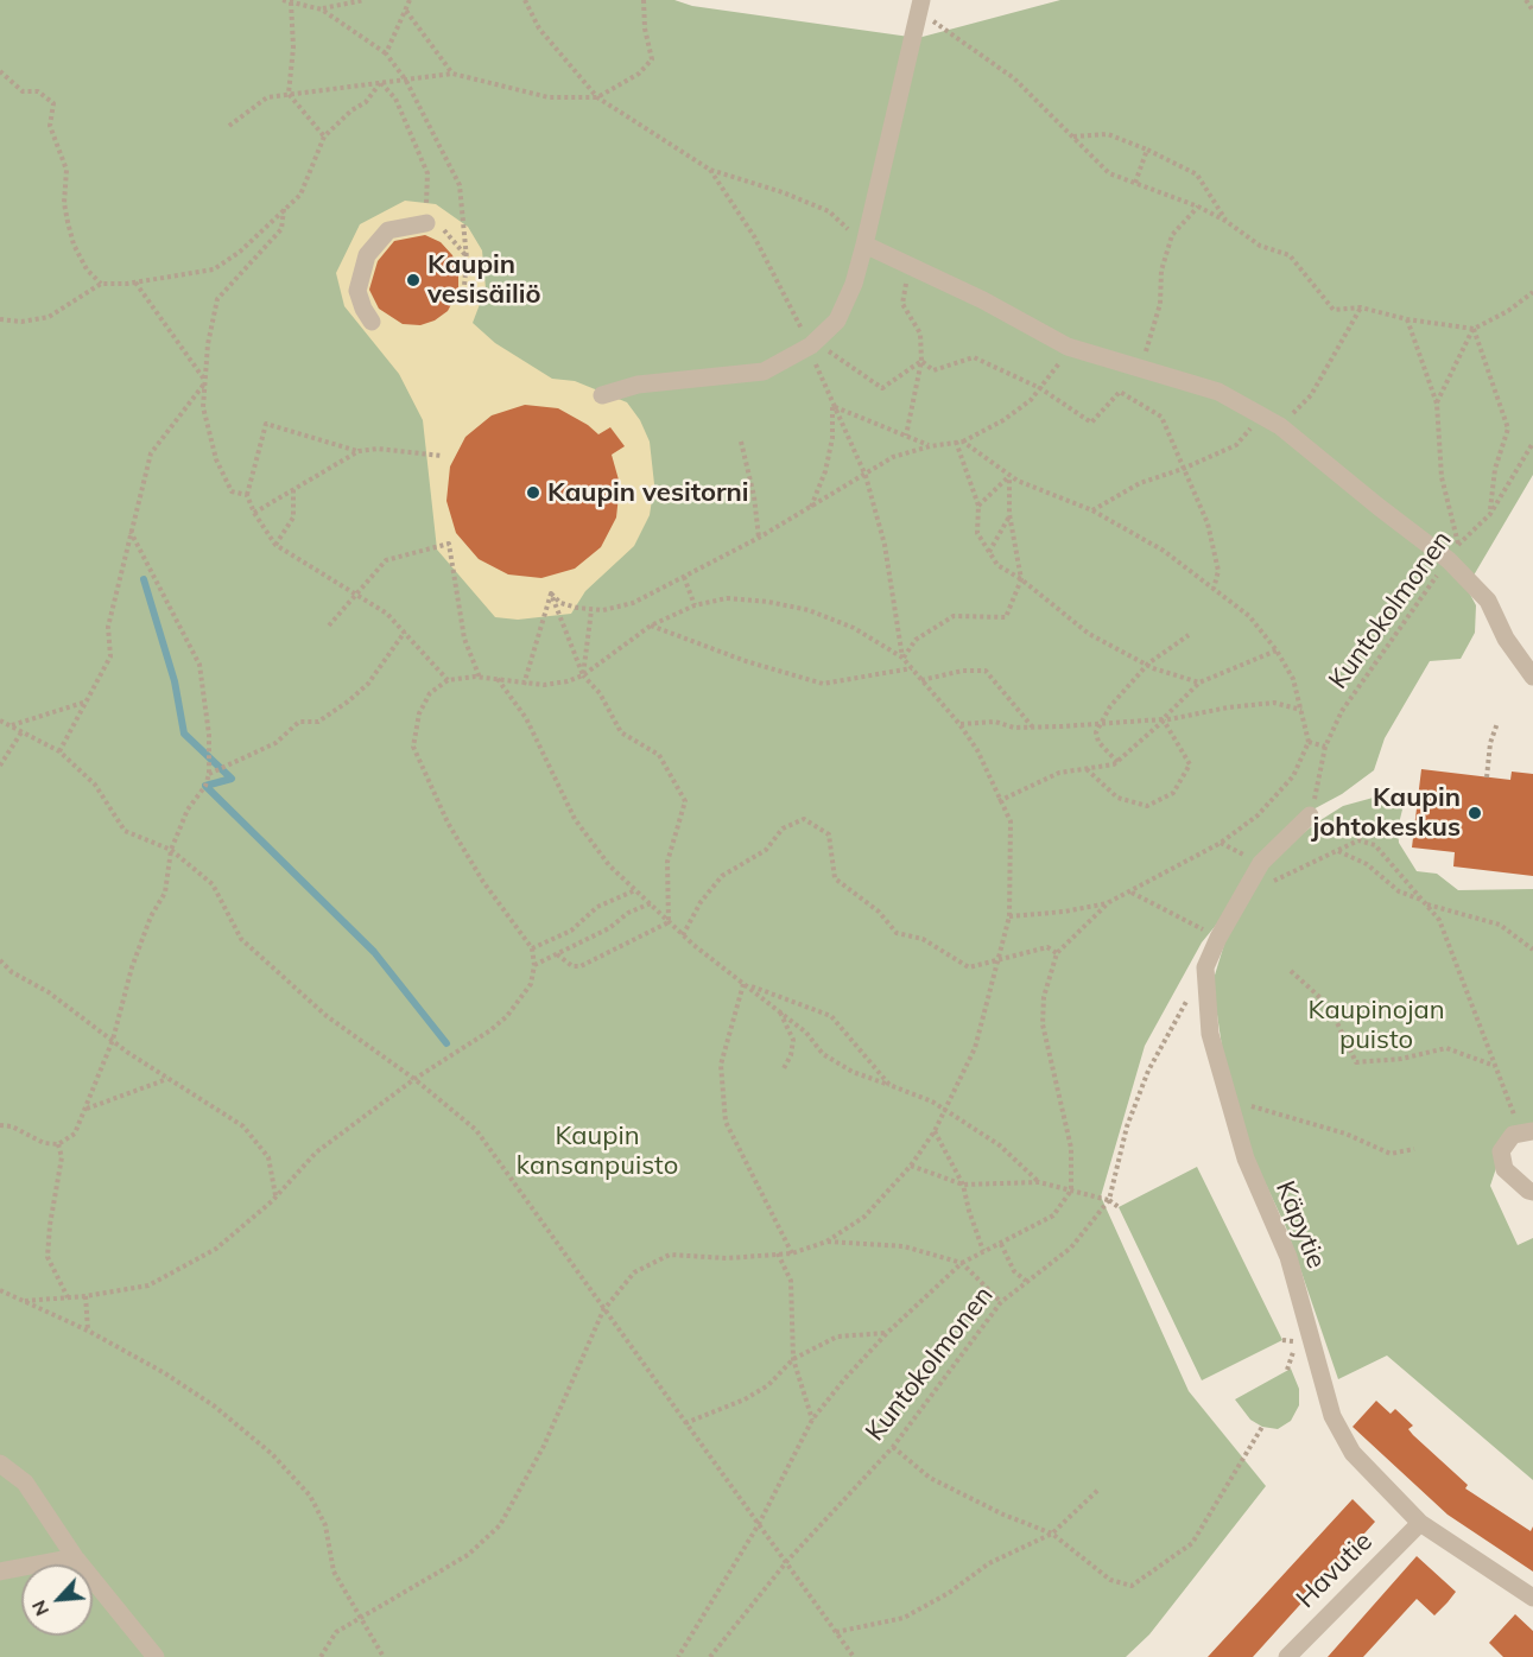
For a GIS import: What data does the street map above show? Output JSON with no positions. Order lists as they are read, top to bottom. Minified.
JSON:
{"streets":{"street":["Käpytie","Havutie"],"path":["Kuntokolmonen"]},"crossings":[["Kuntokolmonen","Käpytie"],["Käpytie","Havutie"]],"parks":["Kaupinojan puisto","Kaupin kansanpuisto"],"places":["Kaupin vesisäiliö","Kaupin vesitorni","Kaupin johtokeskus"],"north":"bottom left"}
